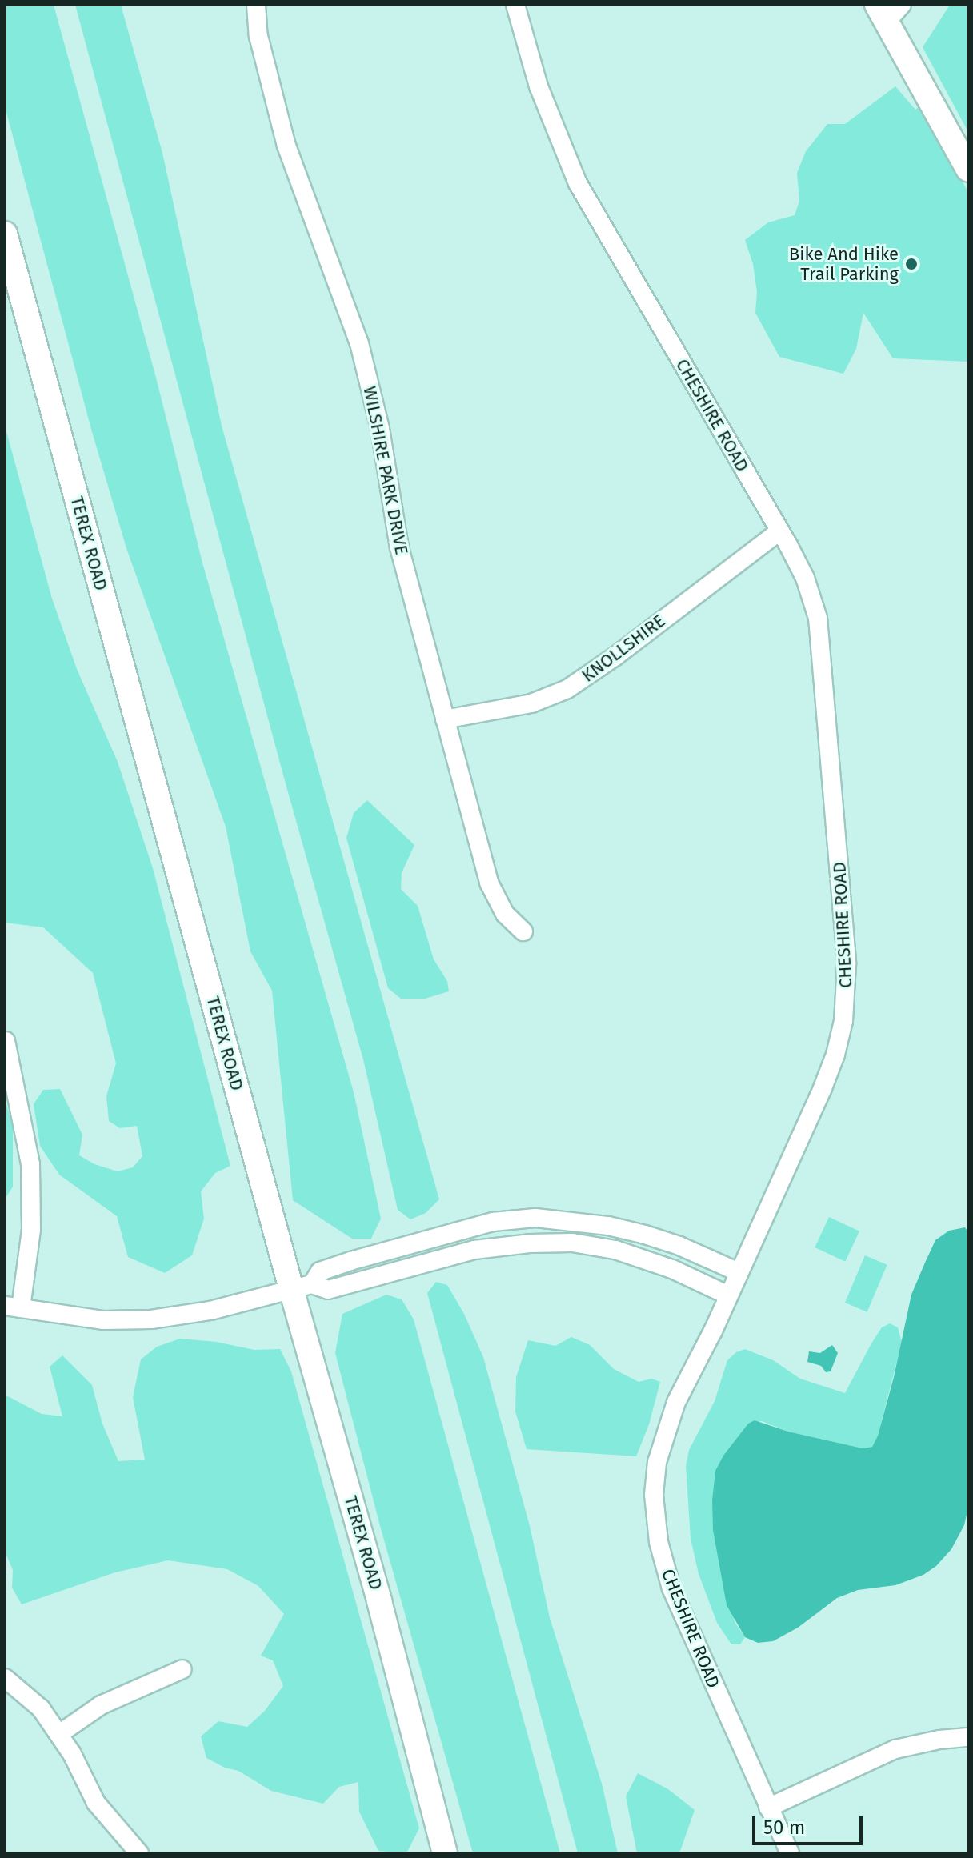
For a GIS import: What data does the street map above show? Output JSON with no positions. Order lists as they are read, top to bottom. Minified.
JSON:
{"streets":{"main road":["TEREX ROAD"],"street":["CHESHIRE ROAD","WILSHIRE PARK DRIVE","KNOLLSHIRE"]},"crossings":[["CHESHIRE ROAD","KNOLLSHIRE"],["WILSHIRE PARK DRIVE","KNOLLSHIRE"]],"places":["Bike And Hike Trail Parking"],"scale_bar":"50 m"}
